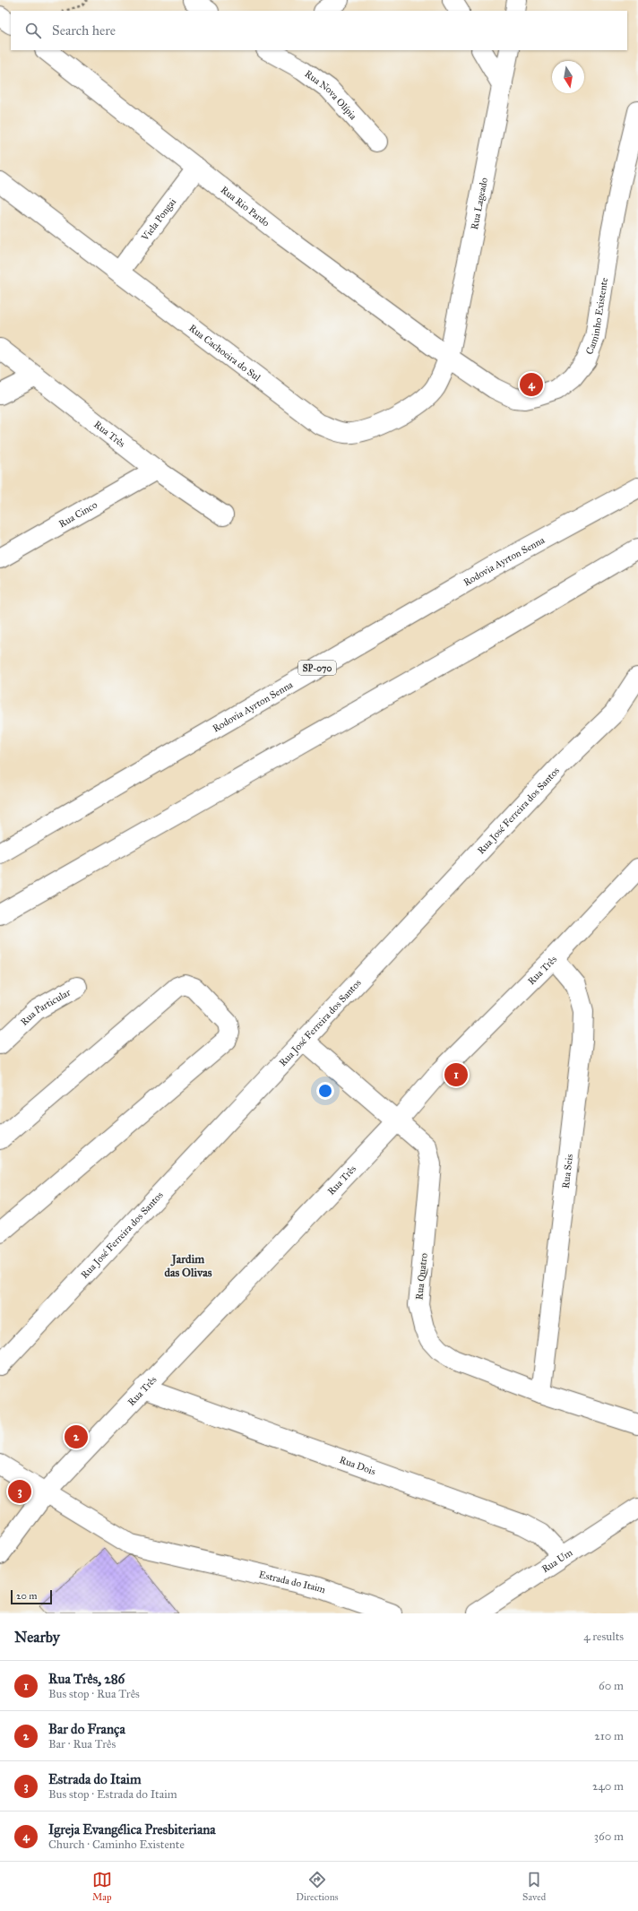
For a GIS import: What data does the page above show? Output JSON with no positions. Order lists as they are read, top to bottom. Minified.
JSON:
{"streets":{"main road":["Rua Nova Olípia","Rua Lageado","Rua Rio Pardo","Viela Pongai","Caminho Existente","Rua Cachoeira do Sul","Rua Três","Rua Cinco","Rodovia Ayrton Senna","SP-070","Rua José Ferreira dos Santos","Rua Particular","Rua Seis","Rua Quatro","Rua Dois","Rua Um","Estrada do Itaim"]},"crossings":[["Rua Lageado","Rua Rio Pardo"],["Rua Lageado","Caminho Existente"],["Rua Lageado","Rua Cachoeira do Sul"],["Rua Rio Pardo","Viela Pongai"],["Rua Rio Pardo","Caminho Existente"],["Rua Rio Pardo","Rua Cachoeira do Sul"],["Viela Pongai","Rua Cachoeira do Sul"],["Caminho Existente","Rua Cachoeira do Sul"],["Rua Três","Rua Cinco"],["Rua Três","Rua Seis"],["Rua Três","Rua Quatro"],["Rua Três","Rua Dois"],["Rua Três","Estrada do Itaim"],["Rua José Ferreira dos Santos","Rua Quatro"],["Rua Seis","Rua Quatro"],["Rua Dois","Rua Um"]],"districts":["Jardim das Olivas"],"scale_bar":"20 m","north":"bottom","page":{"search":"Search here","pins":["4","1","2","3"],"scale":"20 m","heading":["Nearby","4 results"],"list":[{"mark":"1","name":"Rua Três, 286","note":"Bus stop · Rua Três","value":"60 m"},{"mark":"2","name":"Bar do França","note":"Bar · Rua Três","value":"210 m"},{"mark":"3","name":"Estrada do Itaim","note":"Bus stop · Estrada do Itaim","value":"240 m"},{"mark":"4","name":"Igreja Evangélica Presbiteriana","note":"Church · Caminho Existente","value":"360 m"}],"nav":["Map","Directions","Saved"]}}
